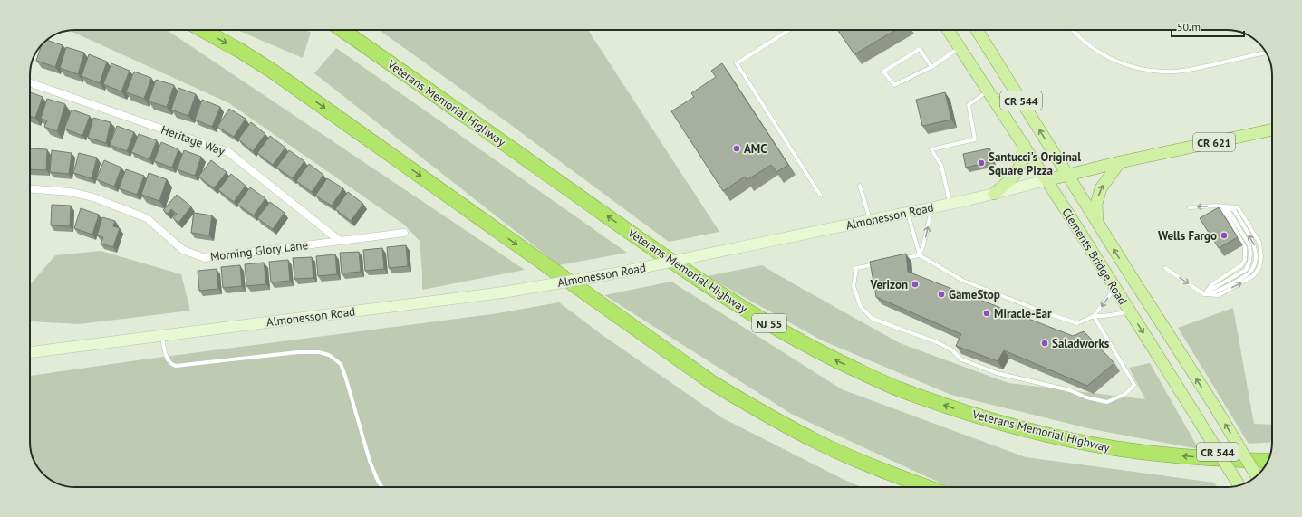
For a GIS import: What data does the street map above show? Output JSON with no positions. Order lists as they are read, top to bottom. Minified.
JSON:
{"streets":{"highway":["Veterans Memorial Highway","NJ 55"],"main road":["CR 544","CR 621","Almonesson Road","Clements Bridge Road"],"street":["Heritage Way","Morning Glory Lane"]},"crossings":[["Heritage Way","Morning Glory Lane"],["Almonesson Road","Clements Bridge Road"]],"places":["AMC","Santucci's Original Square Pizza","Wells Fargo","Verizon","GameStop","Miracle-Ear","Saladworks"],"scale_bar":"50 m"}
